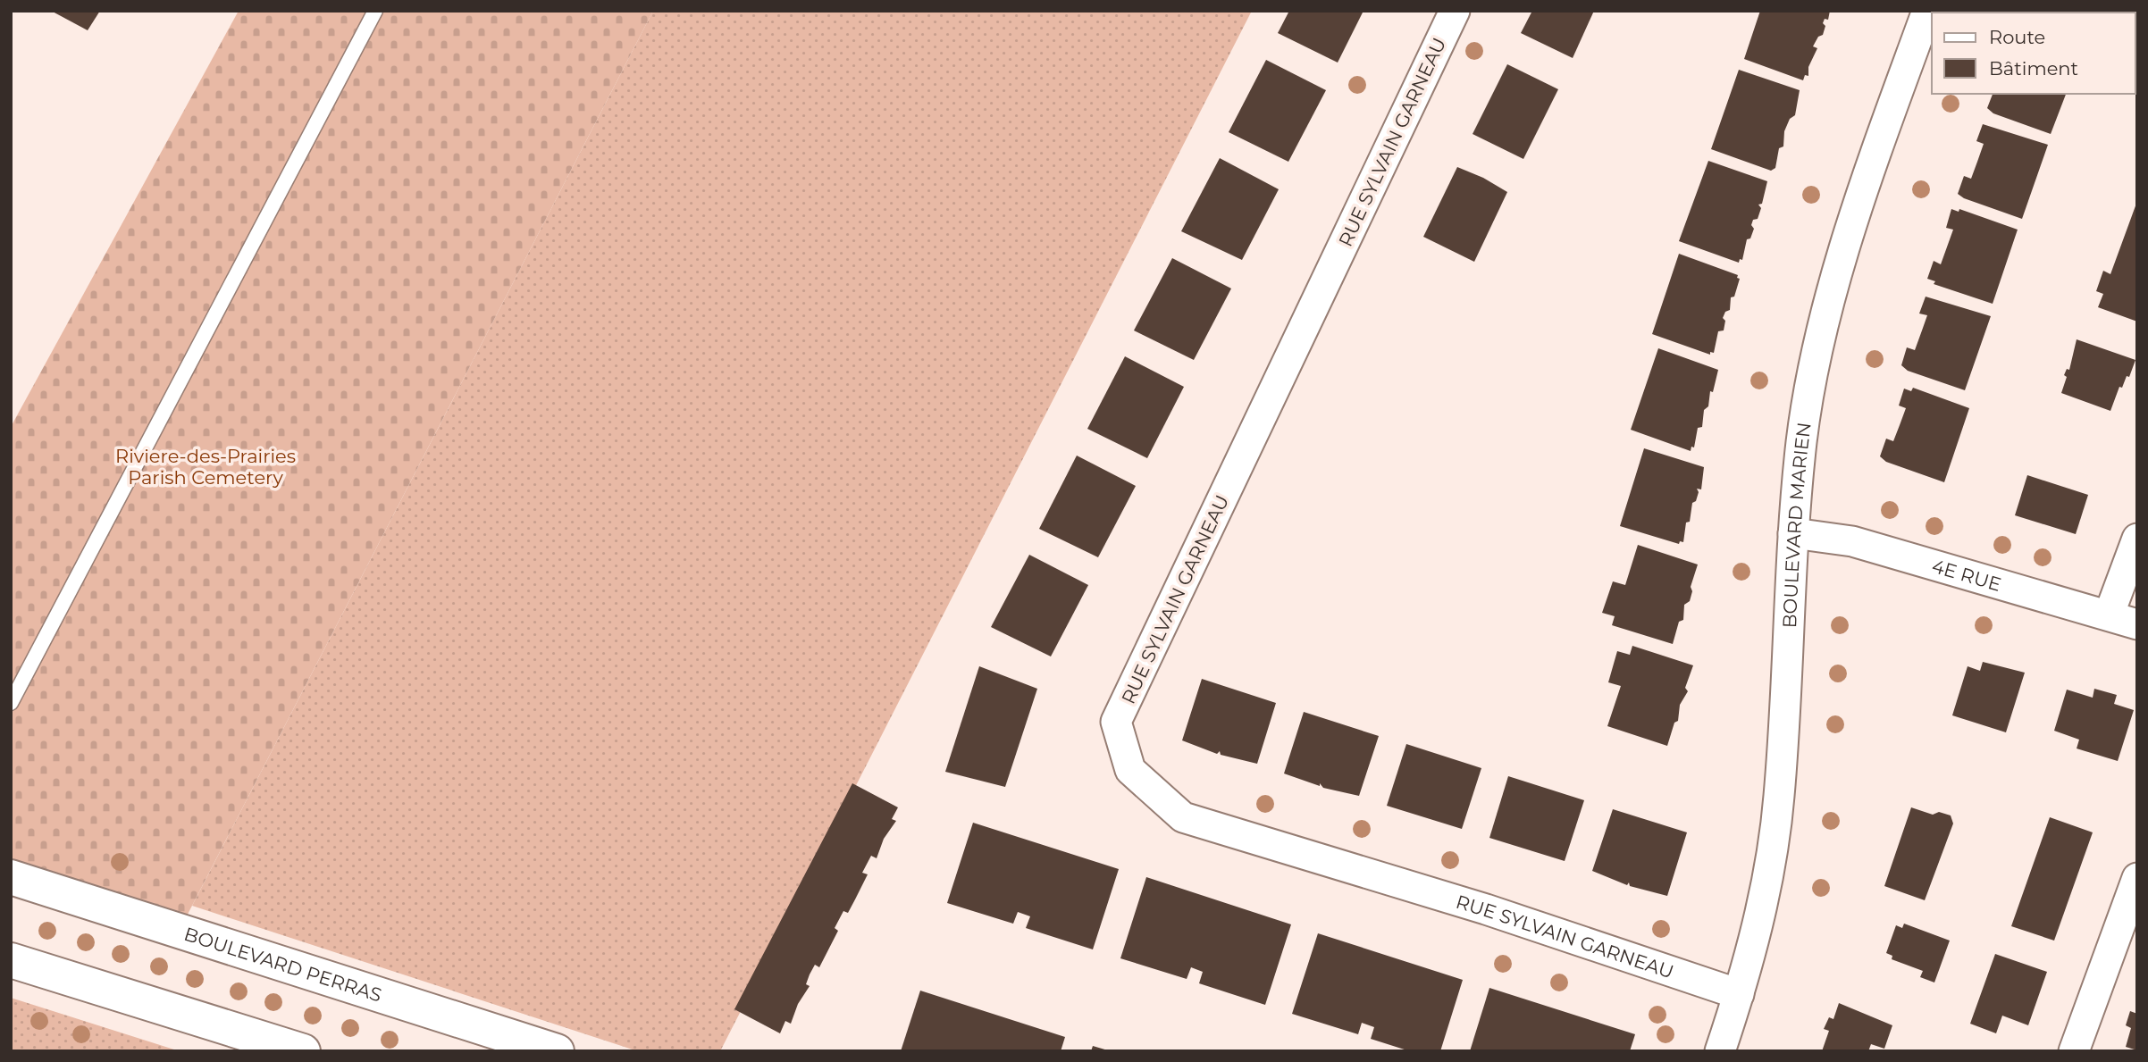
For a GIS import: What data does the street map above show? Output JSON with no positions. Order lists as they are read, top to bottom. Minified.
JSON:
{"streets":{"main road":["BOULEVARD PERRAS"],"street":["RUE SYLVAIN GARNEAU","BOULEVARD MARIEN","4E RUE"]},"crossings":[["RUE SYLVAIN GARNEAU","BOULEVARD MARIEN"],["BOULEVARD MARIEN","4E RUE"]],"parks":["Riviere-des-Prairies Parish Cemetery"],"legend":["Route","Bâtiment"]}
